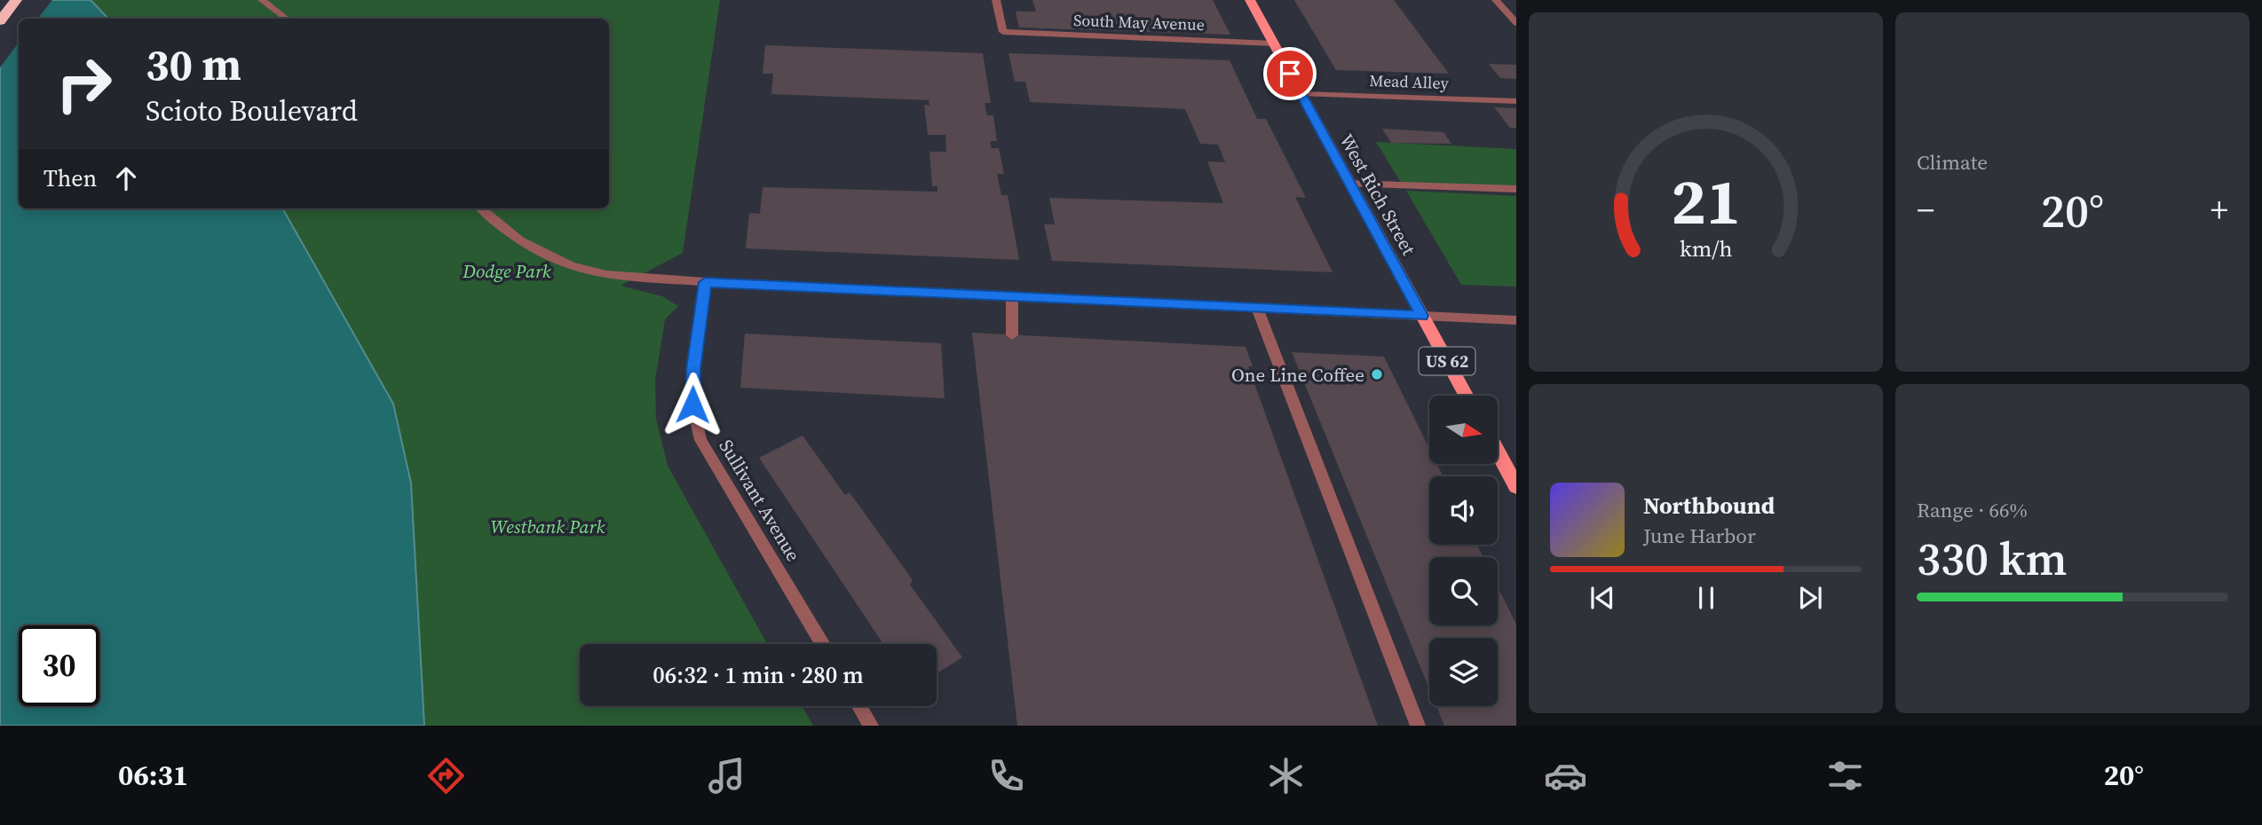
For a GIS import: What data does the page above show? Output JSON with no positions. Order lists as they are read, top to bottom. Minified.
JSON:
{"streets":{"main road":["West Rich Street","US 62"],"street":["South May Avenue","Mead Alley","Sullivant Avenue"]},"crossings":[["South May Avenue","West Rich Street"],["Mead Alley","West Rich Street"]],"parks":["Dodge Park","Westbank Park"],"places":["One Line Coffee"],"north":"right","page":{"tile":["Climate",["Range · 66%","330 km"]],"turn":["30 m","Scioto Boulevard"],"then":"Then","heat":["−","20°","+"],"song":["Northbound","June Harbor"],"limit":"30","trip":"06:32 · 1 min · 280 m","tabs":["06:31","20°"],"gauge":["21","km/h"]}}
